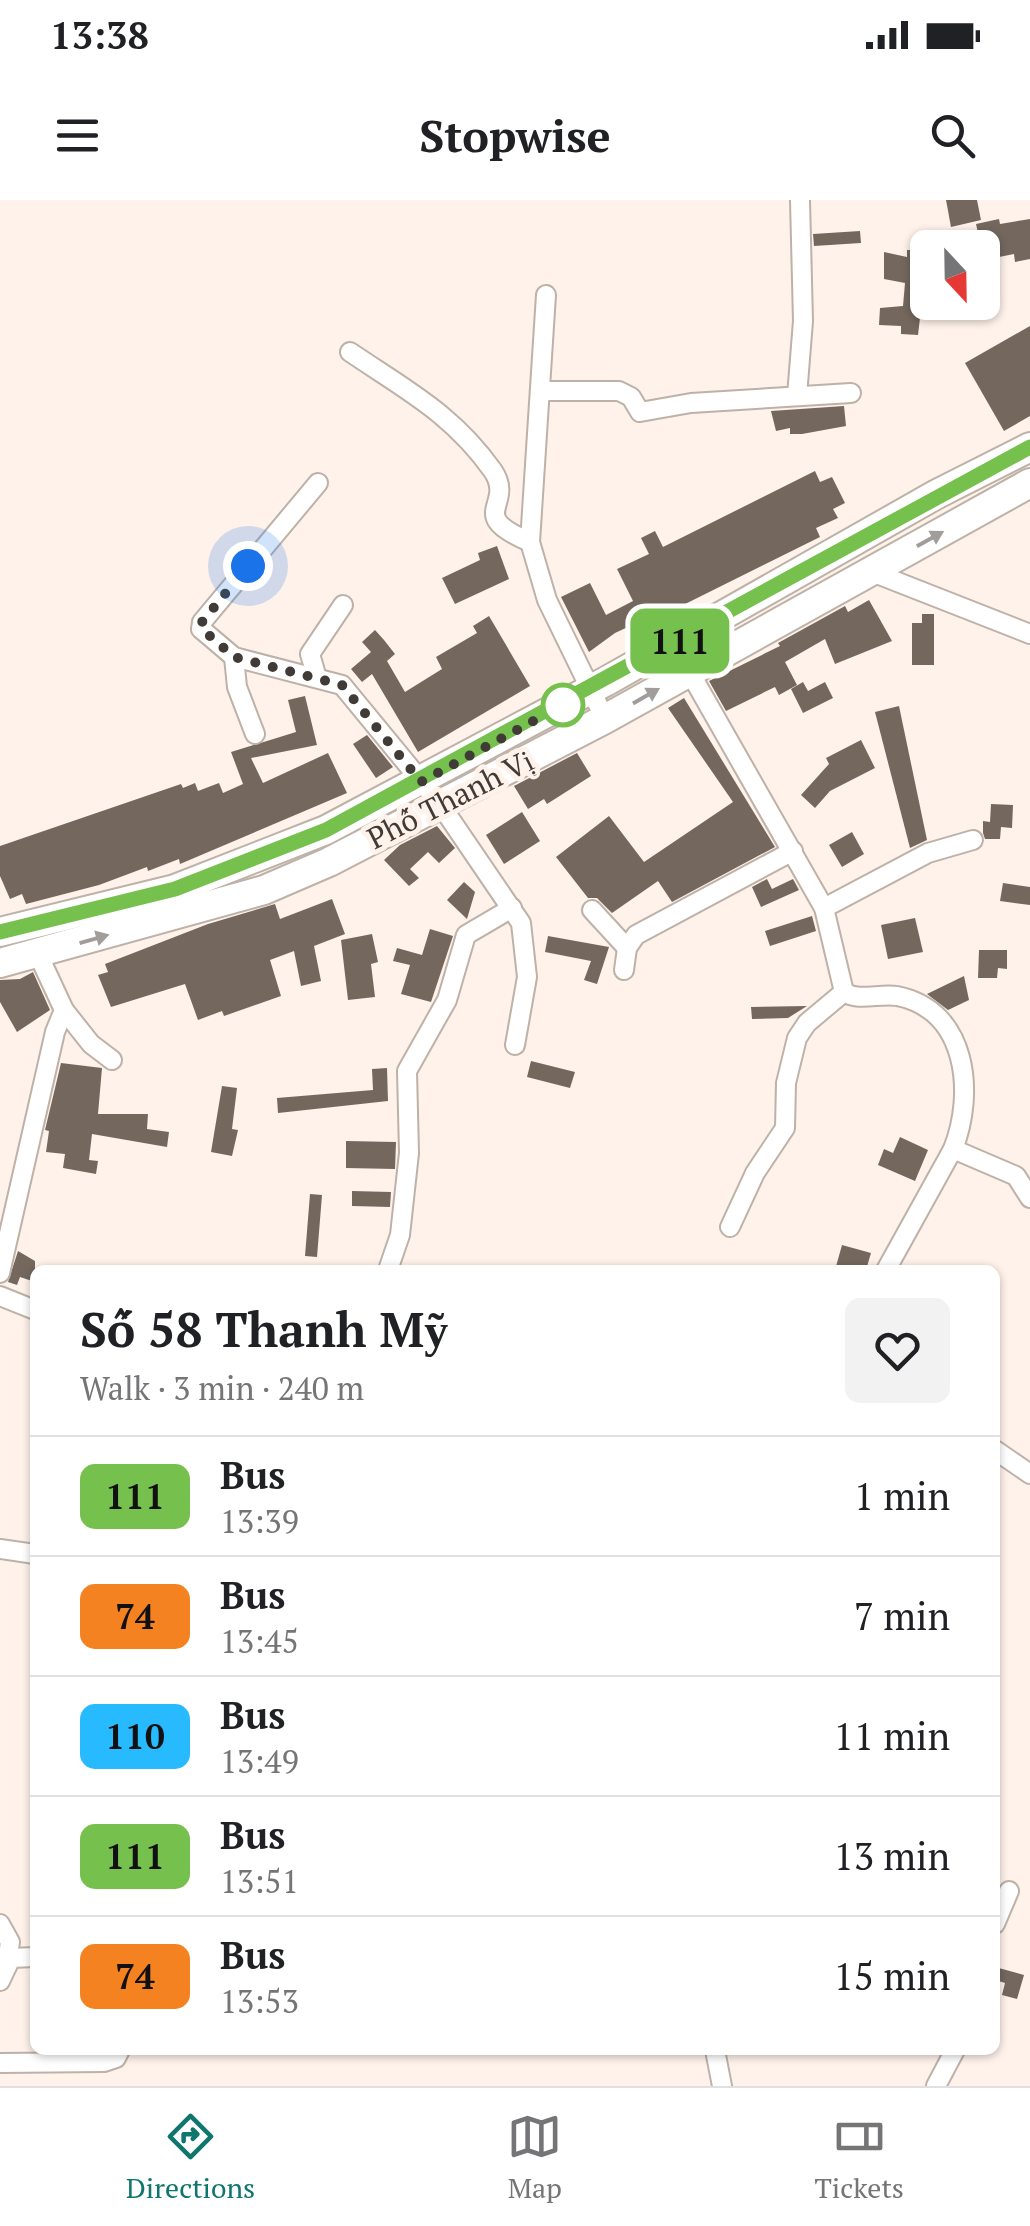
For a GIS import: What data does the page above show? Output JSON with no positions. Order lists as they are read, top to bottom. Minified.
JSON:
{"streets":{"main road":["Phố Thanh Vị"]},"lines":["bus line 111"],"north":"bottom","page":{"status":"13:38","header":"Stopwise","on_map":"111","heading":["Số 58 Thanh Mỹ","Walk · 3 min · 240 m"],"list":[{"mark":"111","name":"Bus","note":"13:39","value":"1 min"},{"mark":"74","name":"Bus","note":"13:45","value":"7 min"},{"mark":"110","name":"Bus","note":"13:49","value":"11 min"},{"mark":"111","name":"Bus","note":"13:51","value":"13 min"},{"mark":"74","name":"Bus","note":"13:53","value":"15 min"}],"tabs":["Directions","Map","Tickets"]}}
